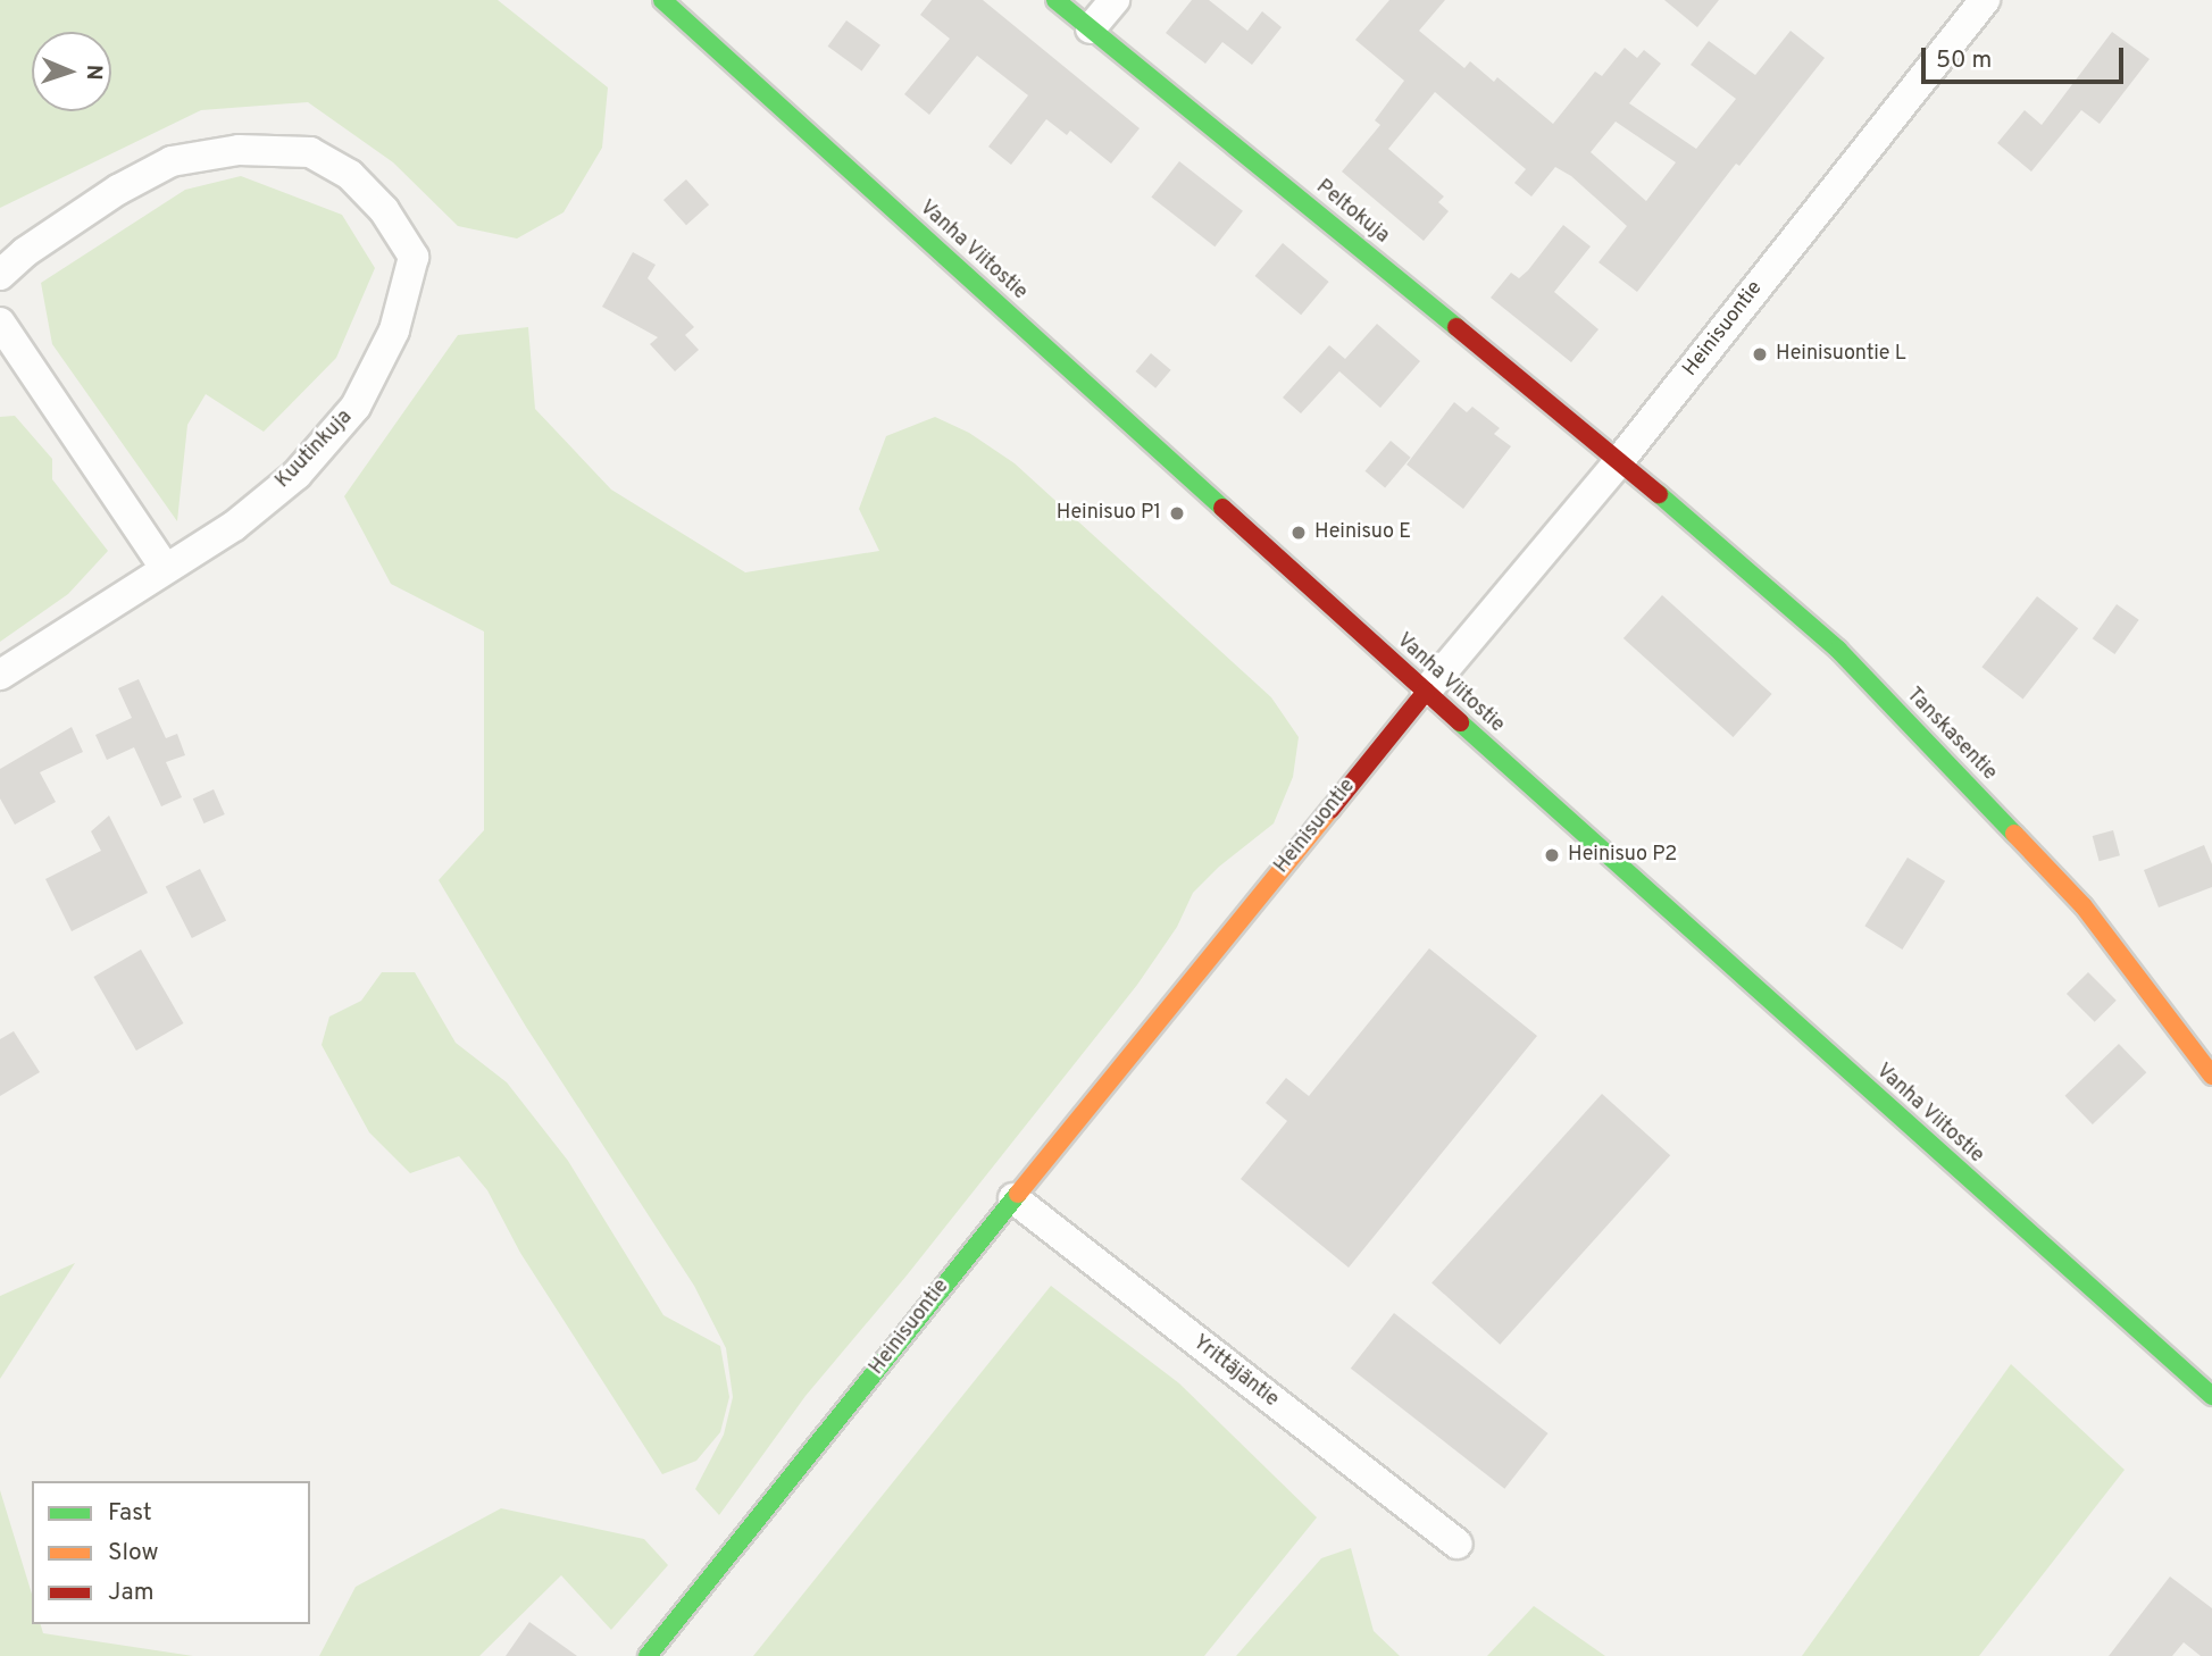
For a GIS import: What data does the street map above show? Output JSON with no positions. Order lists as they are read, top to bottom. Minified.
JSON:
{"streets":{"street":["Peltokuja","Vanha Viitostie","Heinisuontie","Kuutinkuja","Tanskasentie","Yrittäjäntie"]},"crossings":[["Peltokuja","Heinisuontie"],["Peltokuja","Tanskasentie"],["Vanha Viitostie","Heinisuontie"],["Heinisuontie","Tanskasentie"],["Heinisuontie","Yrittäjäntie"]],"places":["Heinisuontie L","Heinisuo P1","Heinisuo E","Heinisuo P2"],"legend":["Fast","Slow","Jam"],"scale_bar":"50 m","north":"right"}
